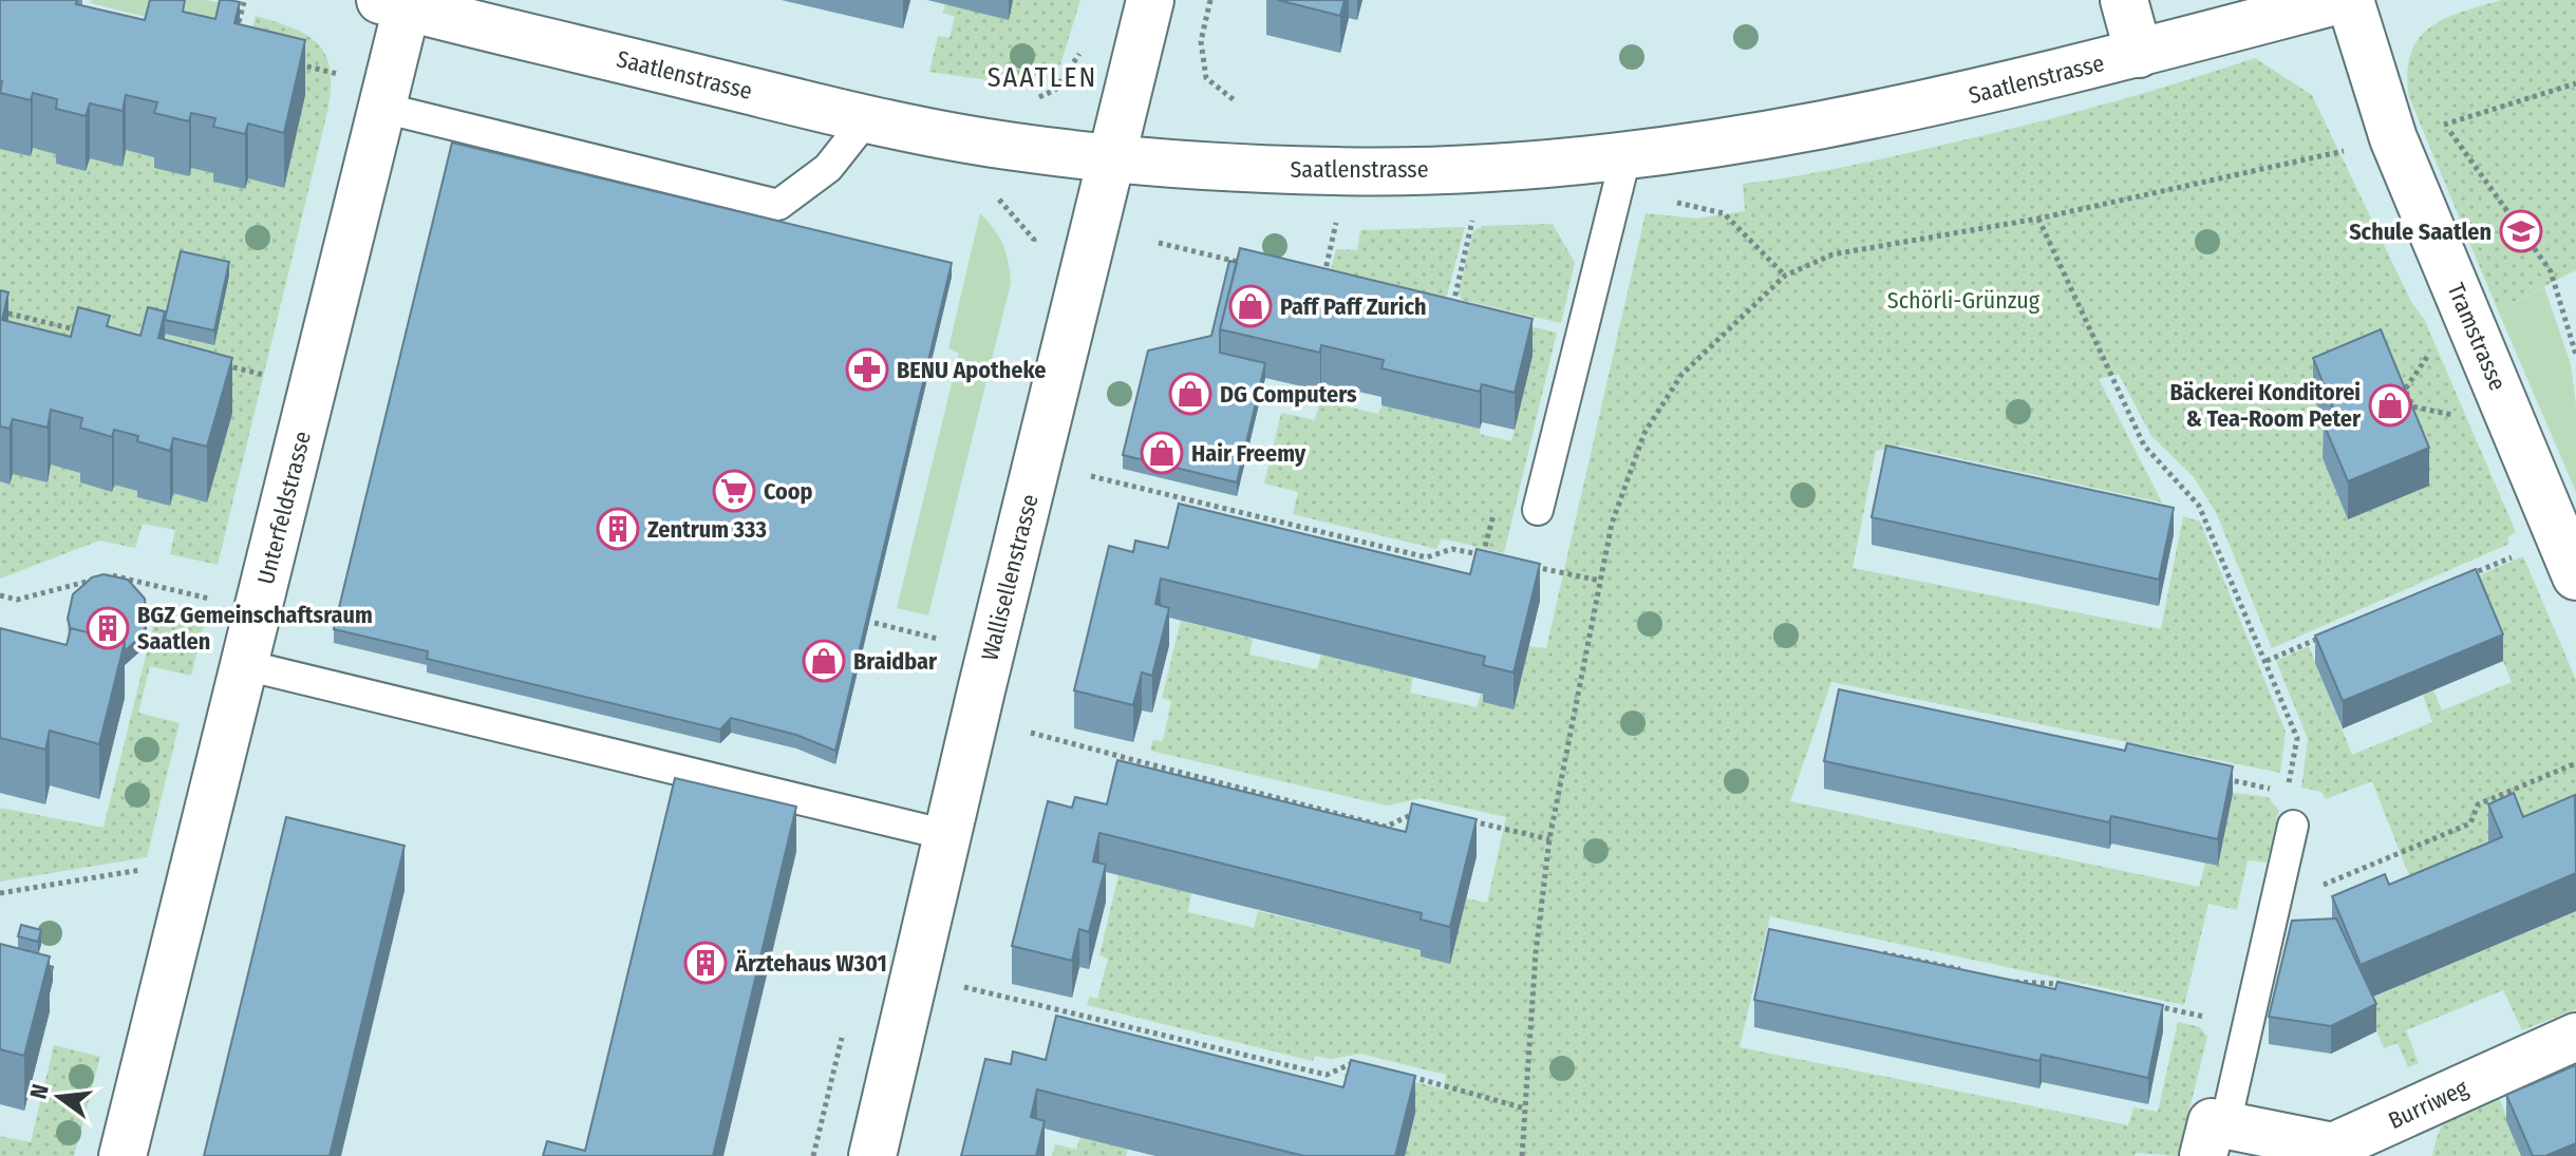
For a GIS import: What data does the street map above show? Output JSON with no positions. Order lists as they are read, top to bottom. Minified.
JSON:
{"streets":{"street":["Saatlenstrasse","Tramstrasse","Unterfeldstrasse","Wallisellenstrasse","Burriweg"]},"crossings":[["Saatlenstrasse","Unterfeldstrasse"],["Saatlenstrasse","Wallisellenstrasse"]],"districts":["SAATLEN"],"parks":["Schörli-Grünzug"],"places":{"school or university":["Schule Saatlen"],"shop":["Paff Paff Zurich","DG Computers","Bäckerei Konditorei & Tea-Room Peter","Hair Freemy","Braidbar"],"pharmacy":["BENU Apotheke"],"supermarket":["Coop"],"building":["Zentrum 333","BGZ Gemeinschaftsraum Saatlen","Ärztehaus W301"]},"north":"left"}
